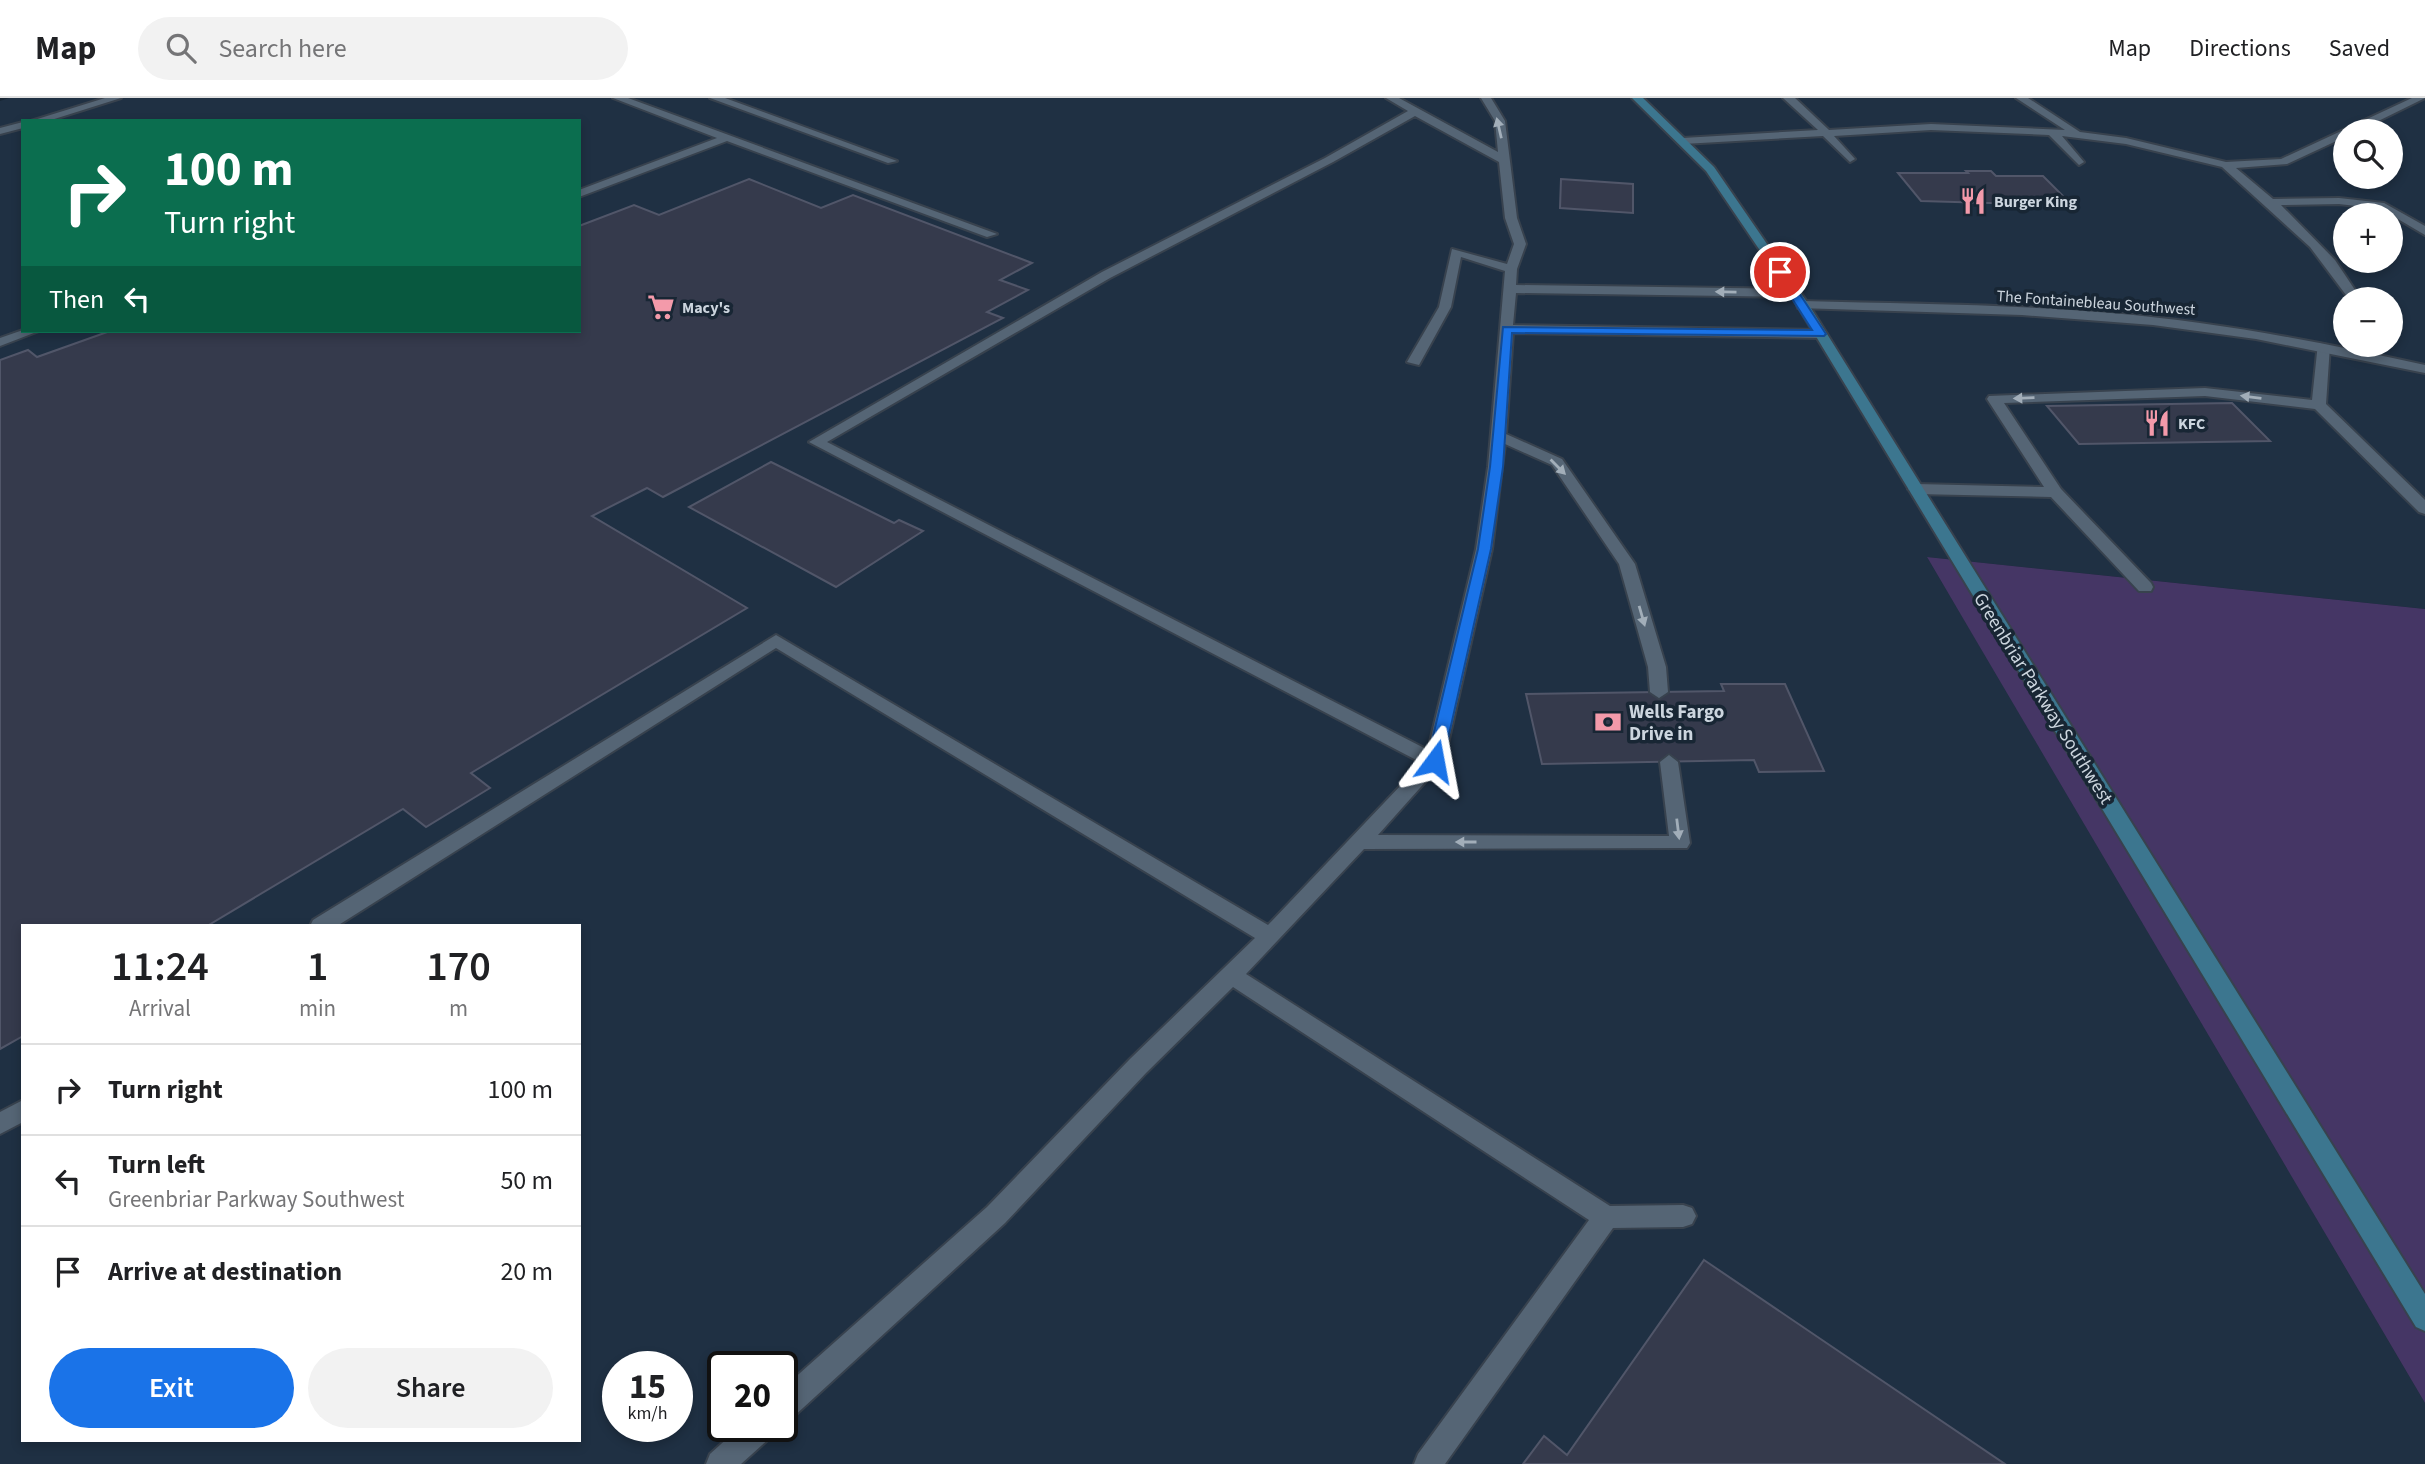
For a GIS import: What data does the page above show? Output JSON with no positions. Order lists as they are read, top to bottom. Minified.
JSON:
{"streets":{"main road":["Greenbriar Parkway Southwest"],"street":["The Fontainebleau Southwest"]},"crossings":[["The Fontainebleau Southwest","Greenbriar Parkway Southwest"]],"places":{"restaurant":["Burger King","KFC"],"supermarket":["Macy's"],"bank":["Wells Fargo Drive in"]},"page":{"header":"Map","search":"Search here","nav":["Map","Directions","Saved"],"map_buttons":["+","−"],"turn":["100 m","Turn right"],"then":"Then","eta":["11:24","Arrival","1","min","170","m"],"list":[{"name":"Turn right","value":"100 m"},{"name":"Turn left","note":"Greenbriar Parkway Southwest","value":"50 m"},{"name":"Arrive at destination","value":"20 m"}],"buttons":["Exit","Share"],"speed":"15 km/h","limit":"20"}}
